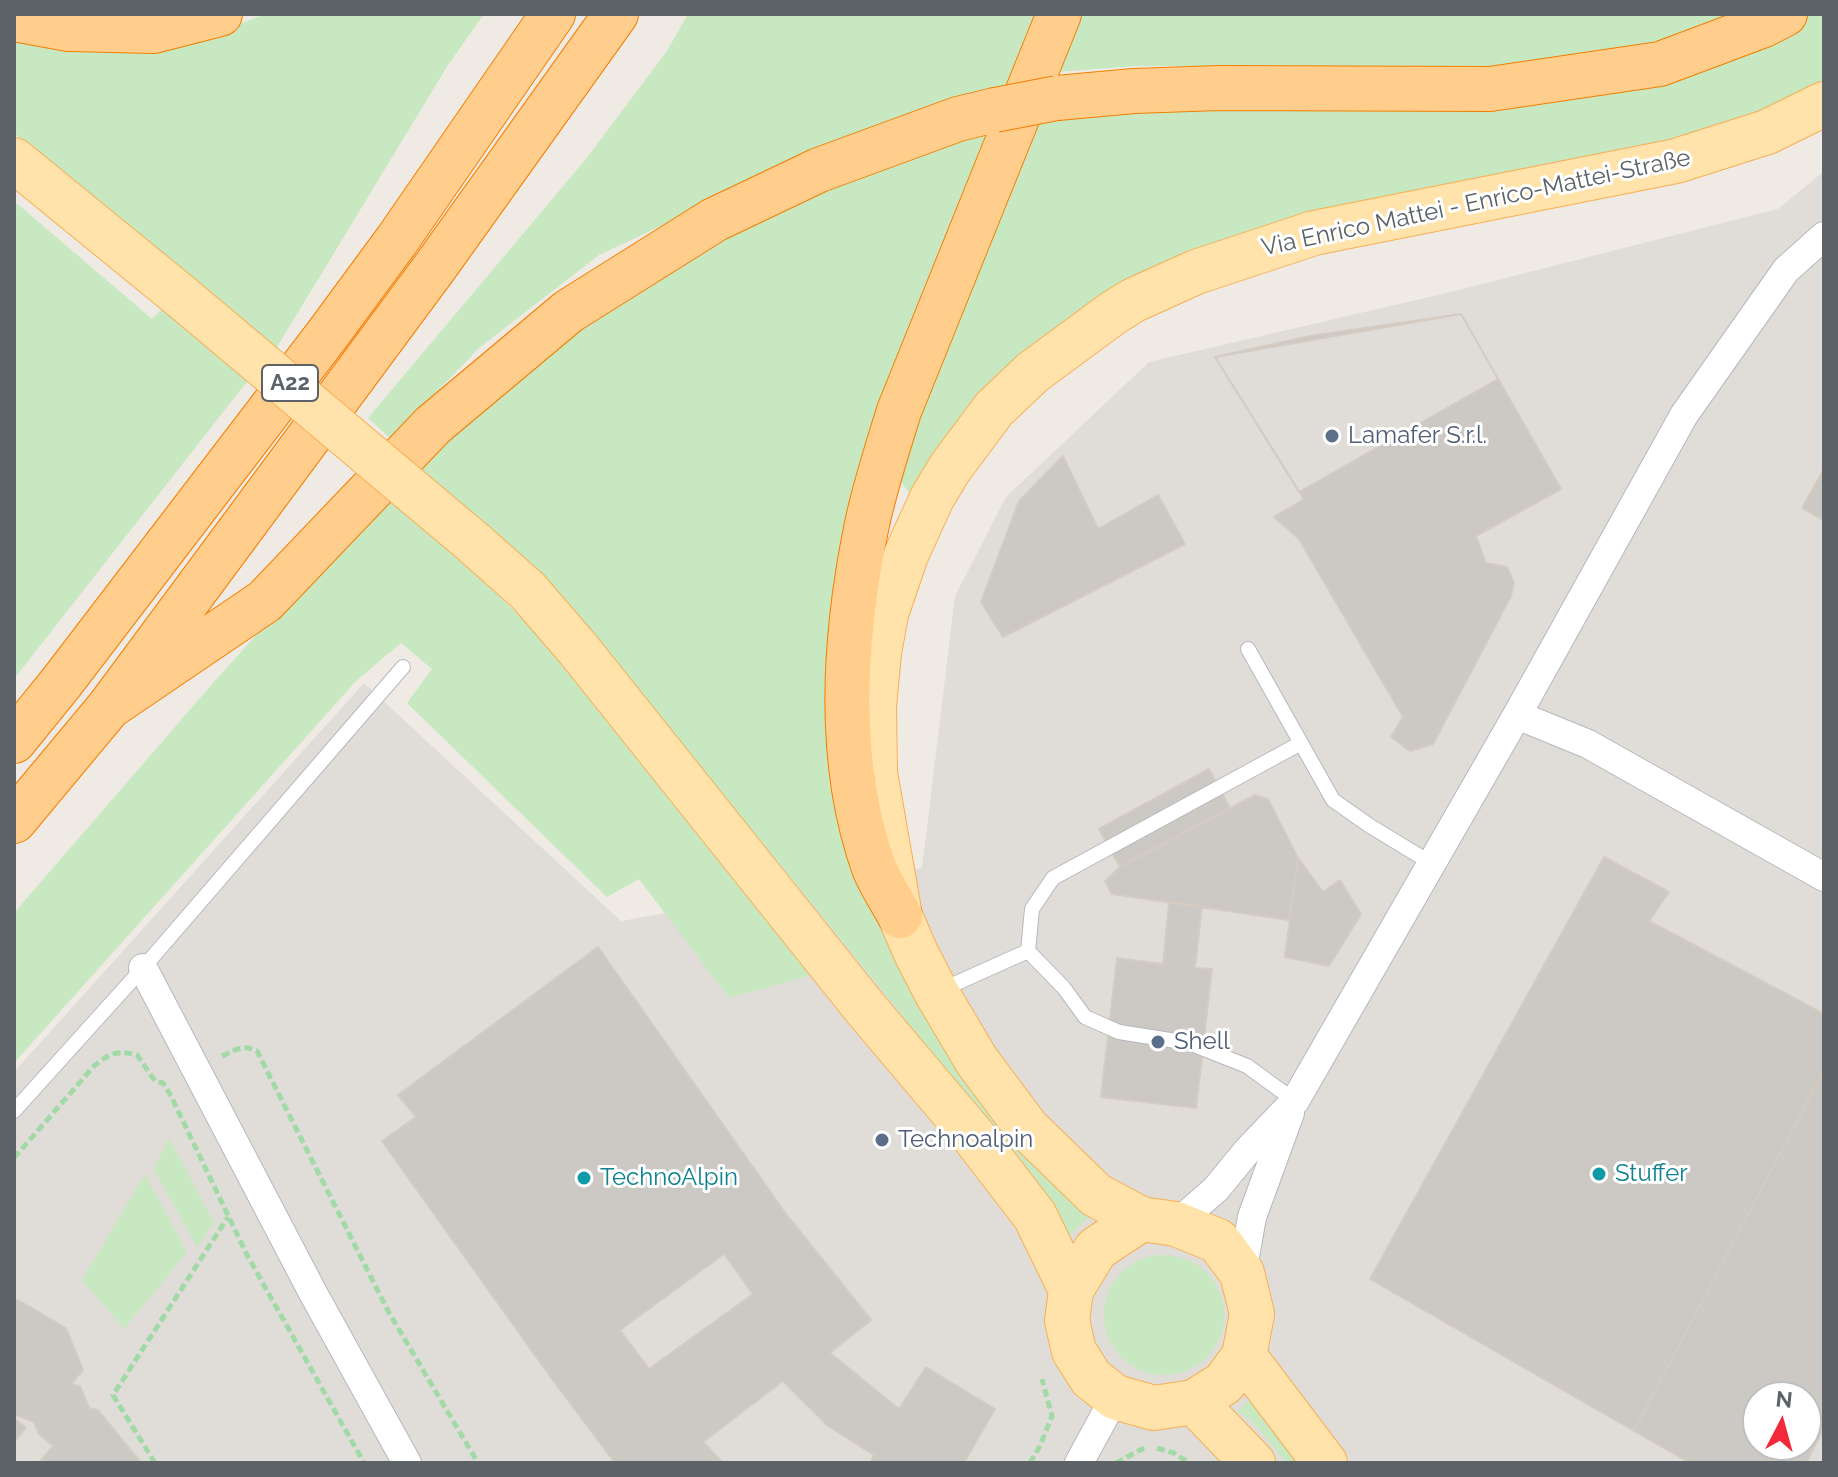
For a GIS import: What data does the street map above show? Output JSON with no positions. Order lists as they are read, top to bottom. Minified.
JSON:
{"streets":{"highway":["A22"],"main road":["Via Enrico Mattei - Enrico-Mattei-Straße"]},"places":["Lamafer S.r.l.","Shell","Technoalpin","Stuffer","TechnoAlpin"],"north":"top"}
